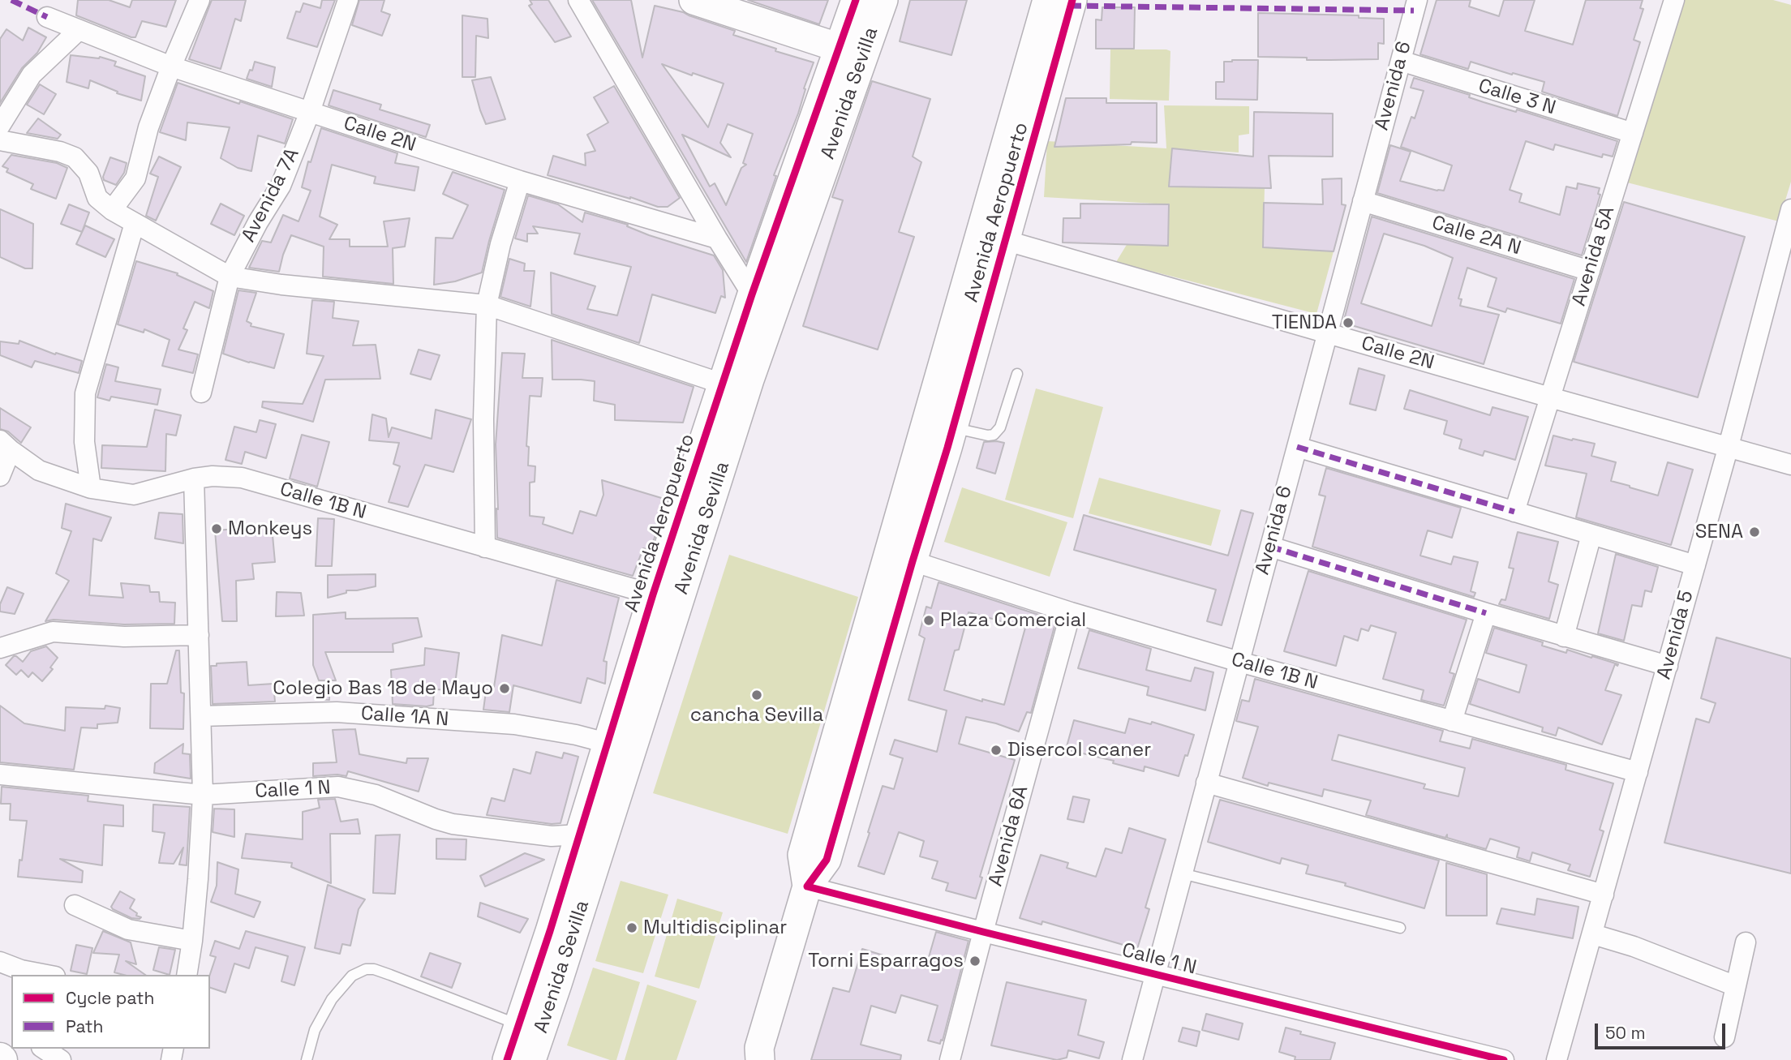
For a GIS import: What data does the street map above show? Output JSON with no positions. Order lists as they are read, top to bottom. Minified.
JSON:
{"streets":{"main road":["Avenida Sevilla","Avenida Aeropuerto"],"street":["Avenida 6","Calle 3 N","Calle 2N","Avenida 7A","Calle 2A N","Avenida 5A","Calle 1B N","Avenida 5","Calle 1A N","Calle 1 N","Avenida 6A"]},"crossings":[["Avenida 6","Calle 3 N"],["Avenida 6","Calle 2N"],["Avenida 6","Calle 2A N"],["Avenida 6","Calle 1B N"],["Avenida 6","Calle 1 N"],["Calle 3 N","Avenida 5A"],["Calle 2N","Avenida 7A"],["Calle 2N","Avenida Aeropuerto"],["Calle 2N","Avenida 5A"],["Calle 2N","Avenida 5"],["Avenida Aeropuerto","Calle 1B N"],["Avenida Aeropuerto","Calle 1A N"],["Avenida Aeropuerto","Calle 1 N"],["Calle 2A N","Avenida 5A"],["Calle 1B N","Avenida 5"],["Calle 1B N","Avenida 6A"],["Calle 1 N","Avenida 6A"]],"places":["TIENDA","Monkeys","SENA","Plaza Comercial","Colegio Bas 18 de Mayo","cancha Sevilla","Disercol scaner","Multidisciplinar","Torni Esparragos"],"legend":["Cycle path","Path"],"scale_bar":"50 m"}
